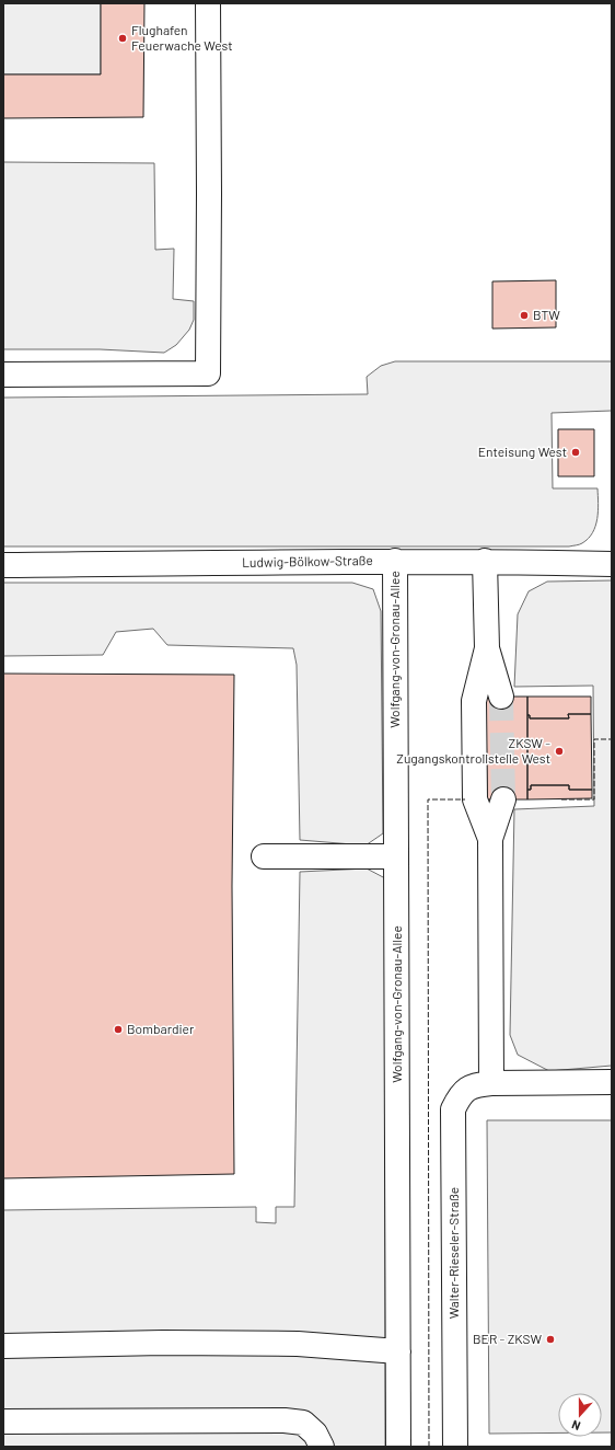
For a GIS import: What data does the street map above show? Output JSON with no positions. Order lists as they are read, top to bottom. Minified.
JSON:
{"streets":{"lane":["Ludwig-Bölkow-Straße","Wolfgang-von-Gronau-Allee","Walter-Rieseler-Straße"]},"crossings":[["Ludwig-Bölkow-Straße","Wolfgang-von-Gronau-Allee"]],"places":["Flughafen Feuerwache West","BTW","Enteisung West","ZKSW - Zugangskontrollstelle West","Bombardier","BER - ZKSW"],"north":"bottom"}
